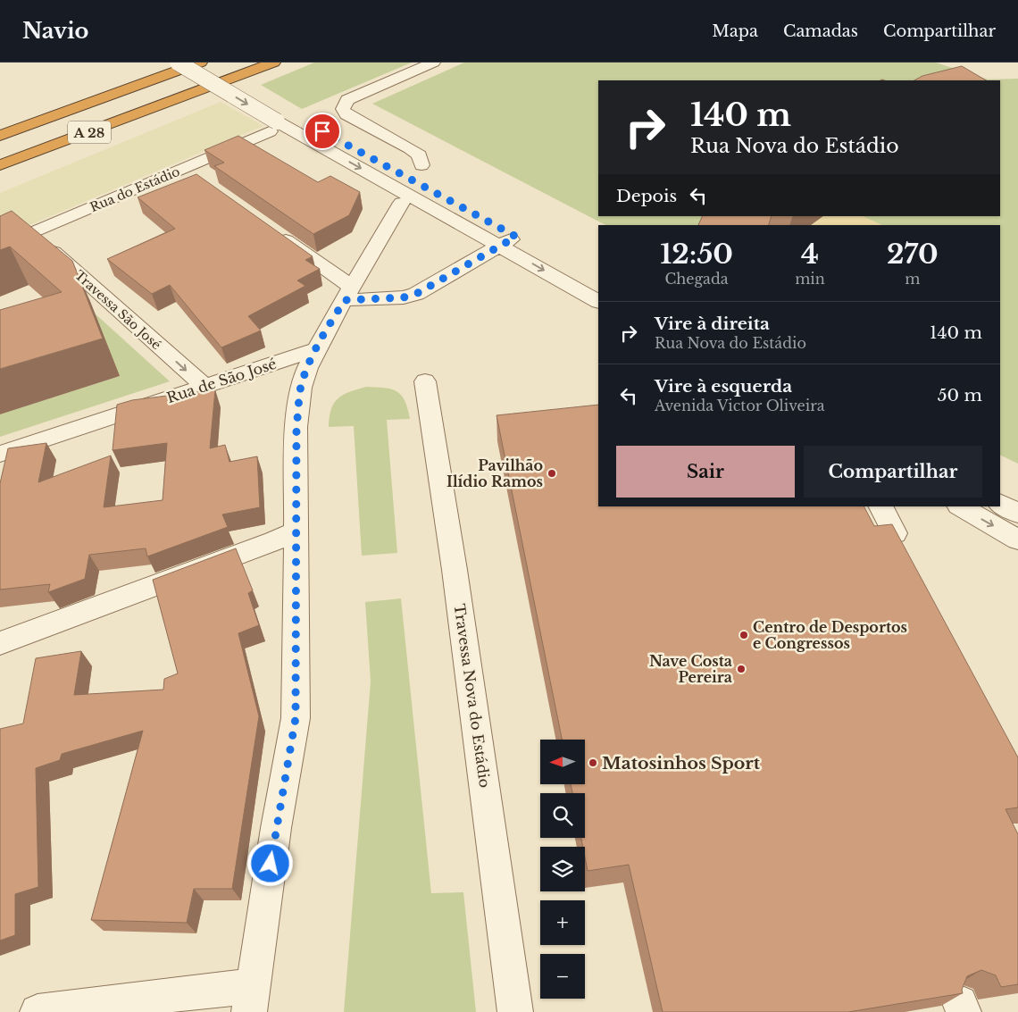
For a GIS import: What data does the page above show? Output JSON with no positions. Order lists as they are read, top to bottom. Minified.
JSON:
{"streets":{"highway":["A 28"],"street":["Rua do Estádio","Travessa São José","Rua de São José","Travessa Nova do Estádio"]},"crossings":[["Rua do Estádio","Travessa São José"],["Travessa São José","Rua de São José"]],"places":["Pavilhão Ilídio Ramos","Centro de Desportos e Congressos","Nave Costa Pereira","Matosinhos Sport"],"north":"left","page":{"header":"Navio","nav":["Mapa","Camadas","Compartilhar"],"turn":["140 m","Rua Nova do Estádio"],"then":"Depois","eta":["12:50","Chegada","4","min","270","m"],"list":[{"name":"Vire à direita","note":"Rua Nova do Estádio","value":"140 m"},{"name":"Vire à esquerda","note":"Avenida Victor Oliveira","value":"50 m"}],"buttons":["Sair","Compartilhar"],"map_buttons":["+","−"]}}
